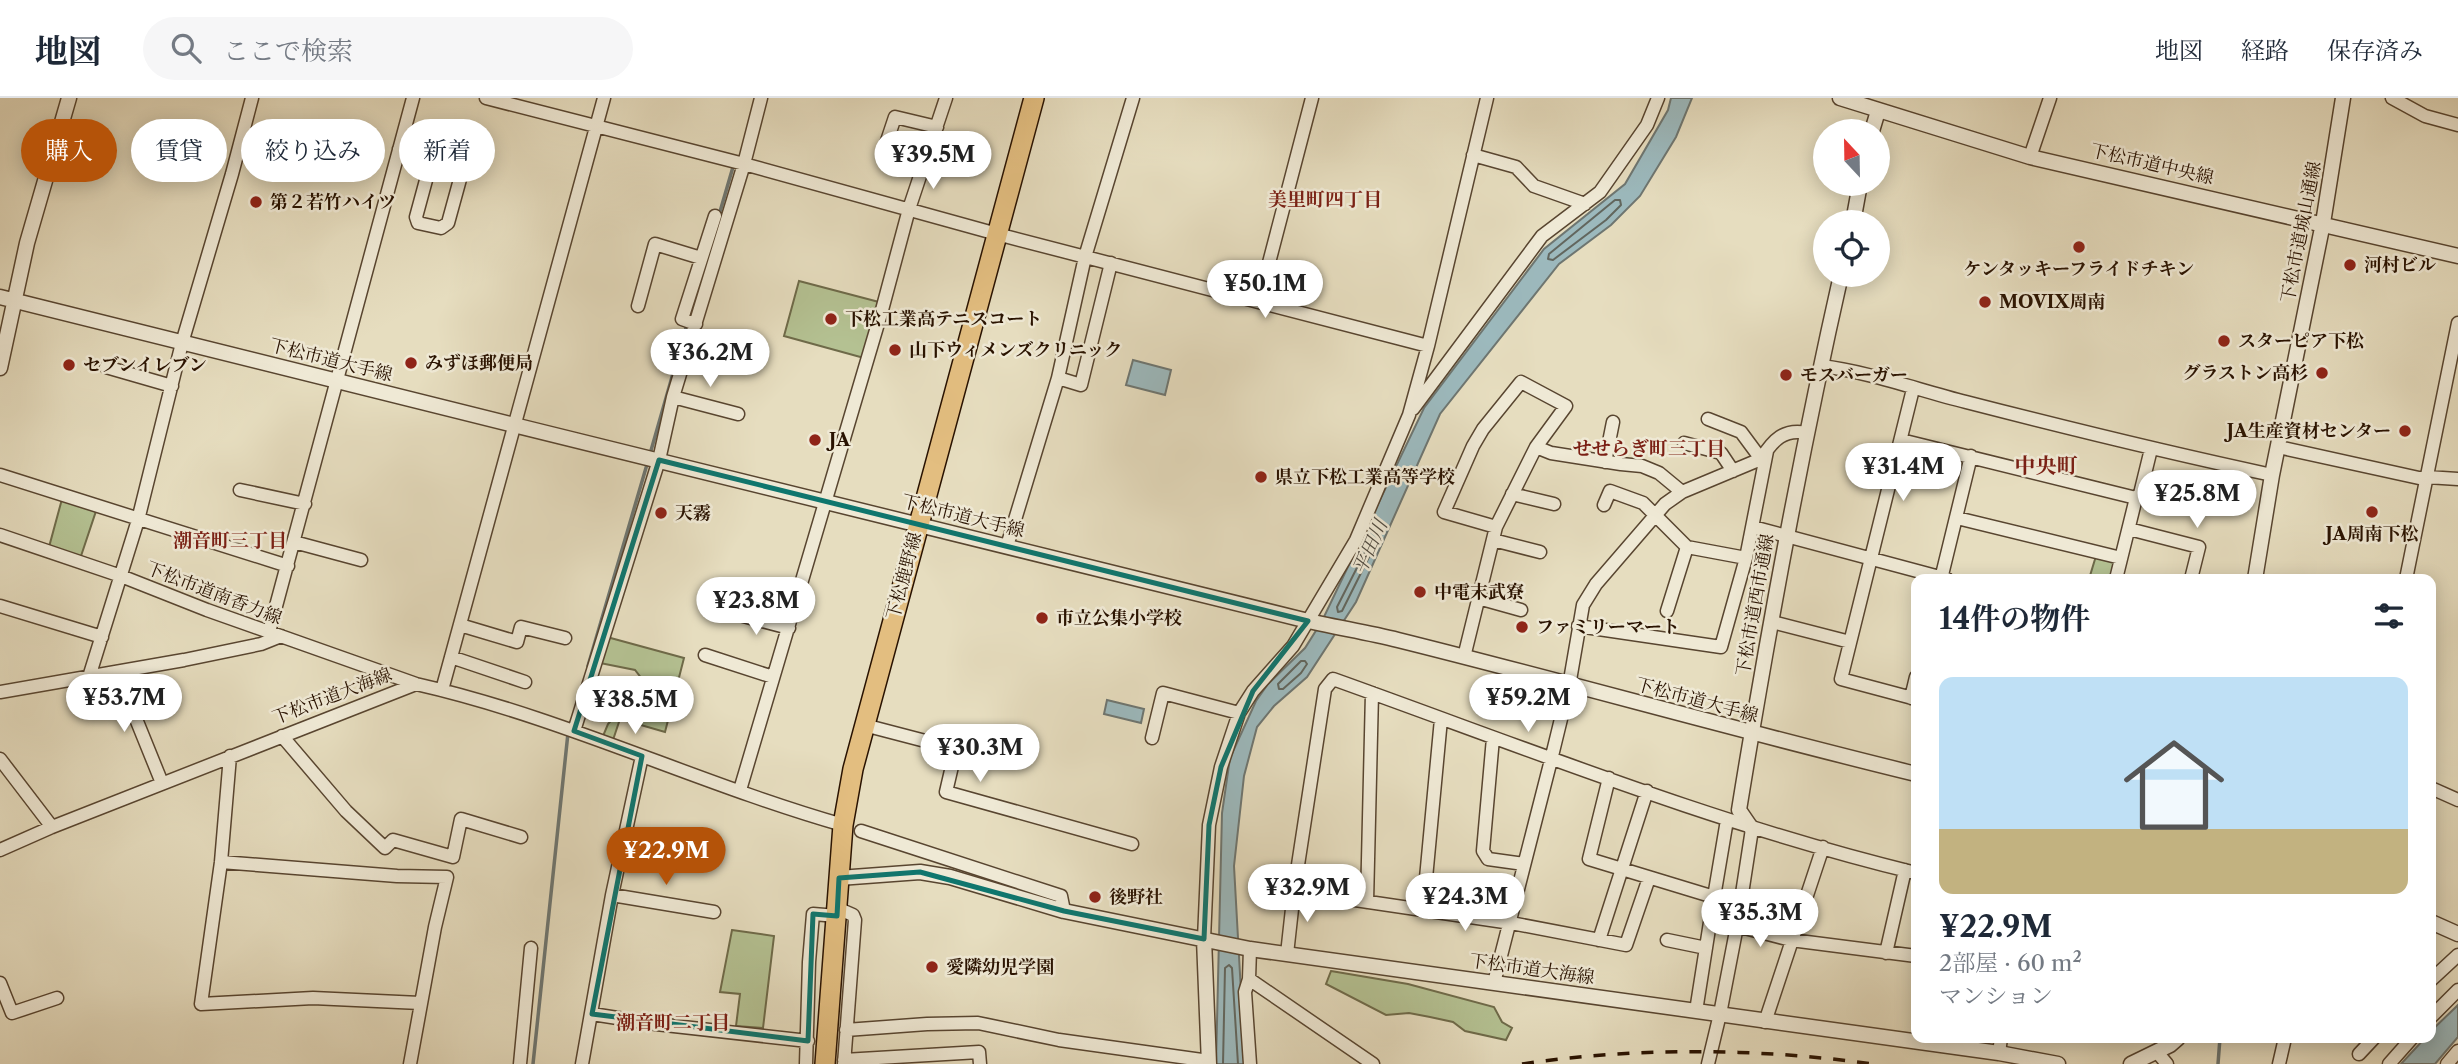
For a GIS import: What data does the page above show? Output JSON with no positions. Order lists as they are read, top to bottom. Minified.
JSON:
{"streets":{"main road":["下松鹿野線"],"street":["下松市道中央線","下松市道城山通線","下松市道大手線","下松市道南香力線","下松市道西市通線","下松市道大海線"]},"crossings":[["下松市道中央線","下松市道城山通線"],["下松市道大手線","下松鹿野線"],["下松市道大手線","下松市道西市通線"],["下松鹿野線","下松市道大海線"],["下松市道南香力線","下松市道大海線"],["下松市道西市通線","下松市道大海線"]],"districts":["美里町四丁目","せせらぎ町三丁目","中央町","潮音町三丁目","潮音町二丁目"],"water":["平田川"],"places":["第２若竹ハイツ","ケンタッキーフライドチキン","河村ビル","MOVIX周南","下松工業高テニスコート","スターピア下松","山下ウィメンズクリニック","みずほ郵便局","セブンイレブン","グラストン高杉","モスバーガー","JA生産資材センター","JA","県立下松工業高等学校","JA周南下松","天霧","中電末武寮","市立公集小学校","ファミリーマート","後野社","愛隣幼児学園"],"north":"top","page":{"header":"地図","search":"ここで検索","nav":["地図","経路","保存済み"],"chip":["購入","賃貸","絞り込み","新着"],"price":["¥39.5M","¥50.1M","¥36.2M","¥31.4M","¥25.8M","¥23.8M","¥53.7M","¥59.2M","¥38.5M","¥30.3M","¥22.9M","¥32.9M","¥24.3M","¥35.3M"],"heading":"14件の物件","list":[{"name":"¥22.9M","note":"2部屋 · 60 m² · マンション"}]}}
